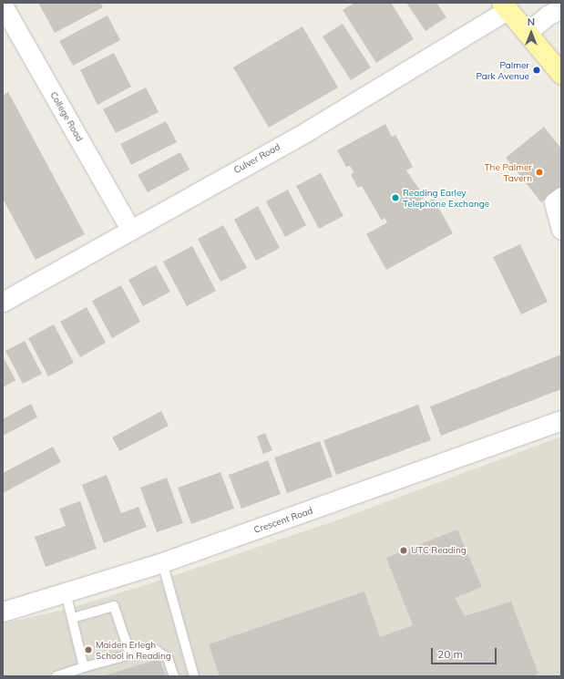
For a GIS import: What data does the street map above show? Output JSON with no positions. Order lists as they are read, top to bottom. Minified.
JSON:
{"streets":{"street":["College Road","Culver Road","Crescent Road"]},"crossings":[["College Road","Culver Road"]],"places":["Palmer Park Avenue","The Palmer Tavern","Reading Earley Telephone Exchange","UTC Reading","Maiden Erlegh School in Reading"],"scale_bar":"20 m","north":"top"}
